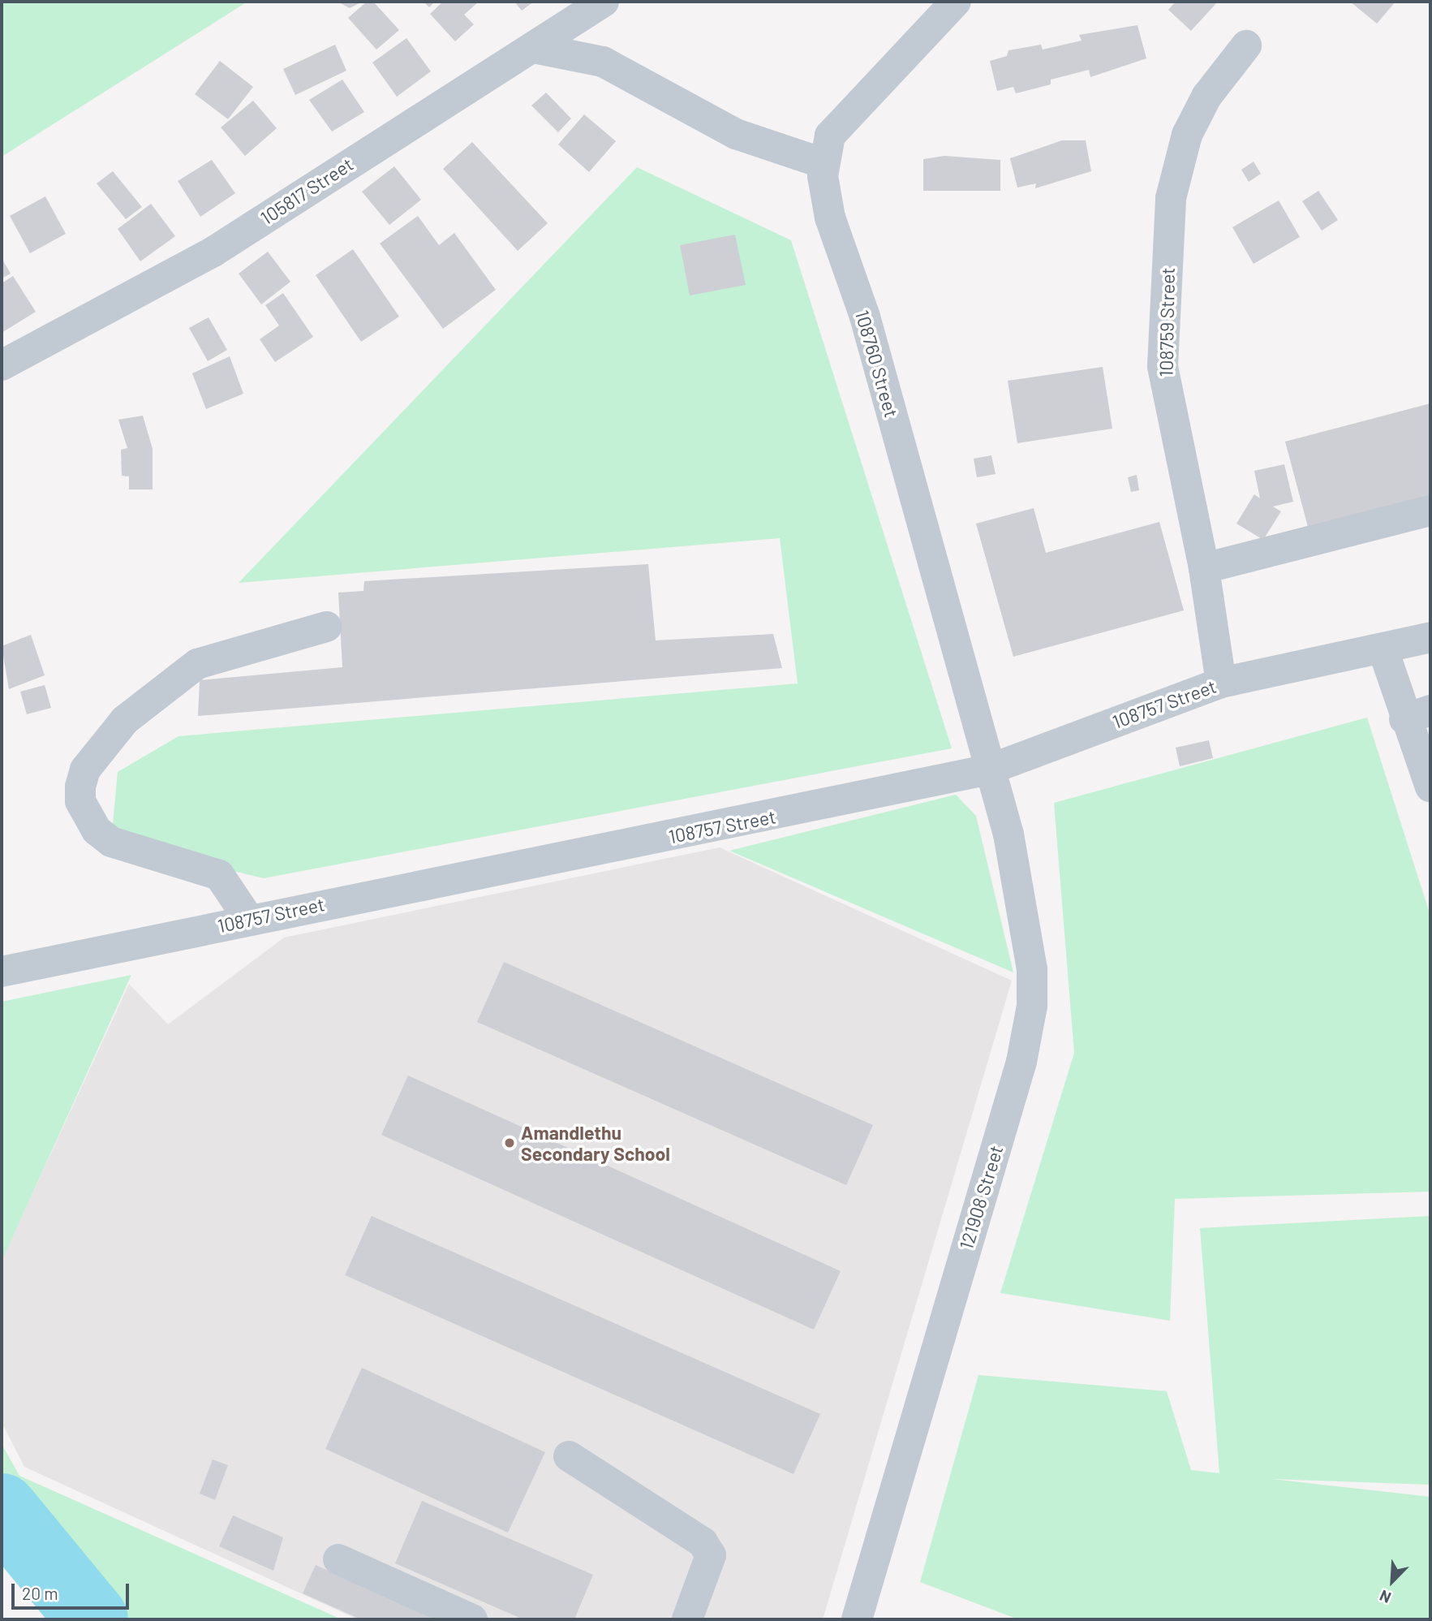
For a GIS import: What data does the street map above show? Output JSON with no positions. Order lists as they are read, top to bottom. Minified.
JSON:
{"streets":{"street":["105817 Street","108759 Street","108760 Street","108757 Street","121908 Street"]},"crossings":[["108759 Street","108757 Street"],["108760 Street","108757 Street"],["108760 Street","121908 Street"],["108757 Street","121908 Street"]],"places":["Amandlethu Secondary School"],"scale_bar":"20 m","north":"bottom left"}
